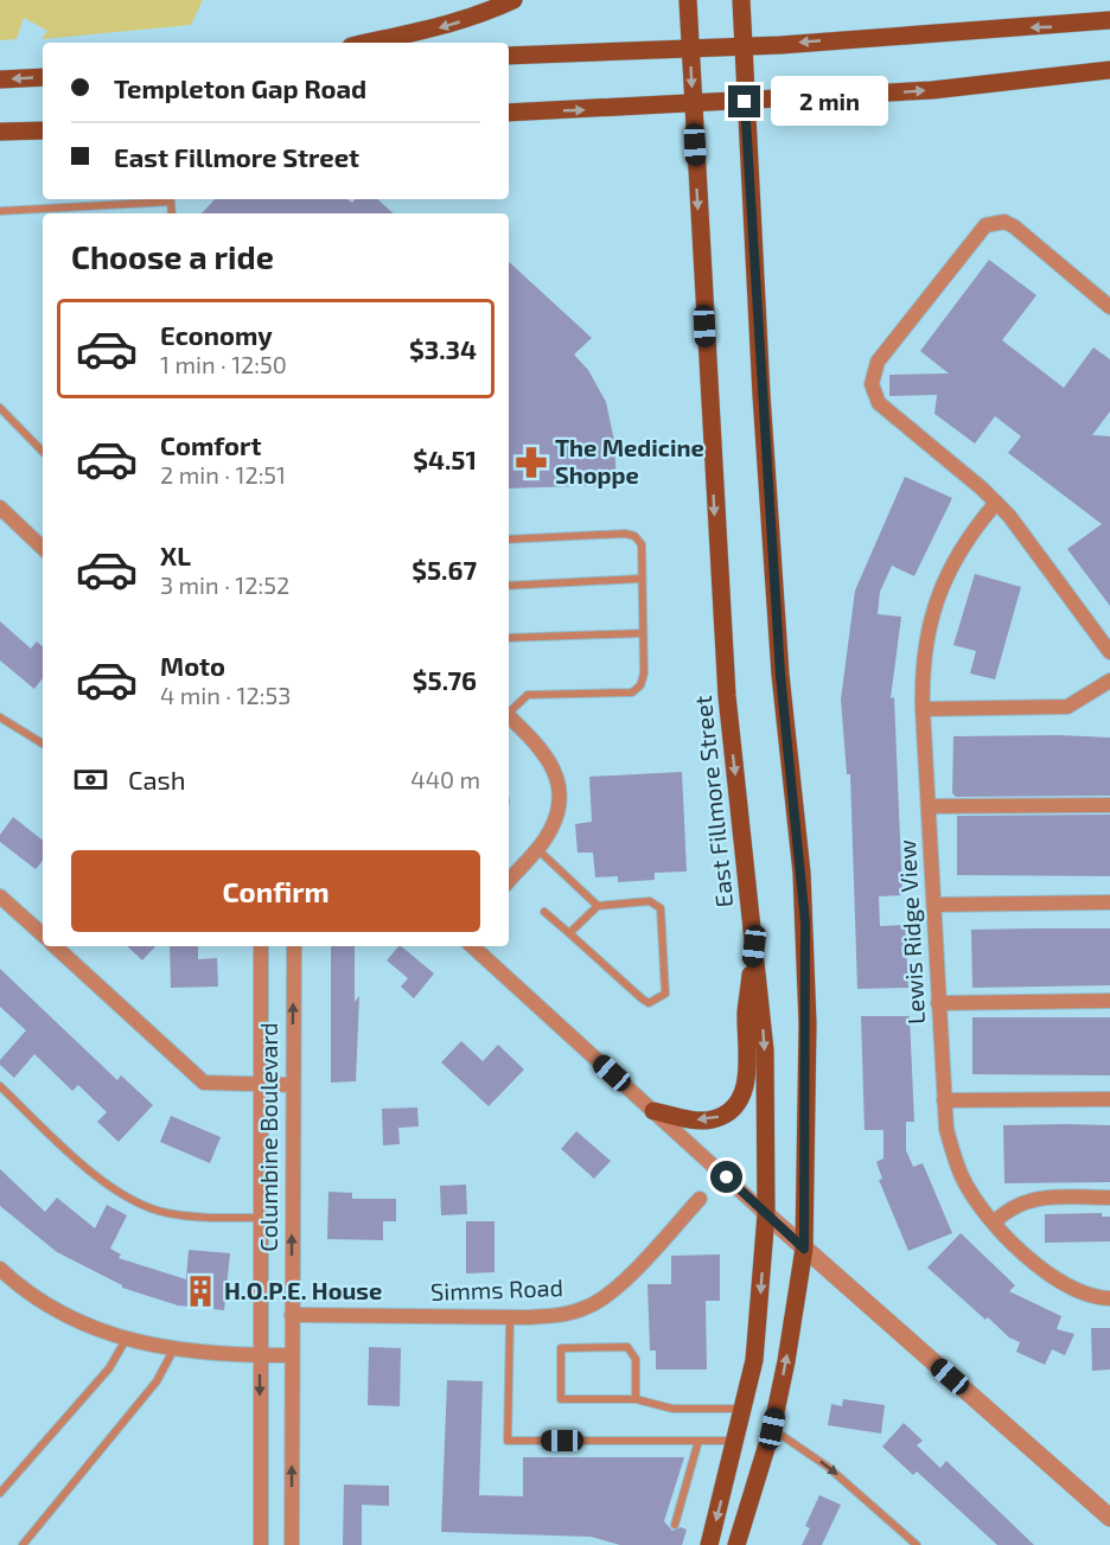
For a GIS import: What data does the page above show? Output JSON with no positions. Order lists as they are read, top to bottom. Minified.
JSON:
{"streets":{"main road":["East Fillmore Street"],"street":["Lewis Ridge View","Columbine Boulevard","Simms Road"]},"crossings":[["Columbine Boulevard","Simms Road"]],"places":{"pharmacy":["The Medicine Shoppe"],"building":["H.O.P.E. House"]},"page":{"banner":["Templeton Gap Road","East Fillmore Street"],"bubble":"2 min","heading":"Choose a ride","list":[{"name":"Economy","note":"1 min · 12:50","value":"$3.34"},{"name":"Comfort","note":"2 min · 12:51","value":"$4.51"},{"name":"XL","note":"3 min · 12:52","value":"$5.67"},{"name":"Moto","note":"4 min · 12:53","value":"$5.76"}],"pay":["Cash","440 m"],"buttons":"Confirm"}}
